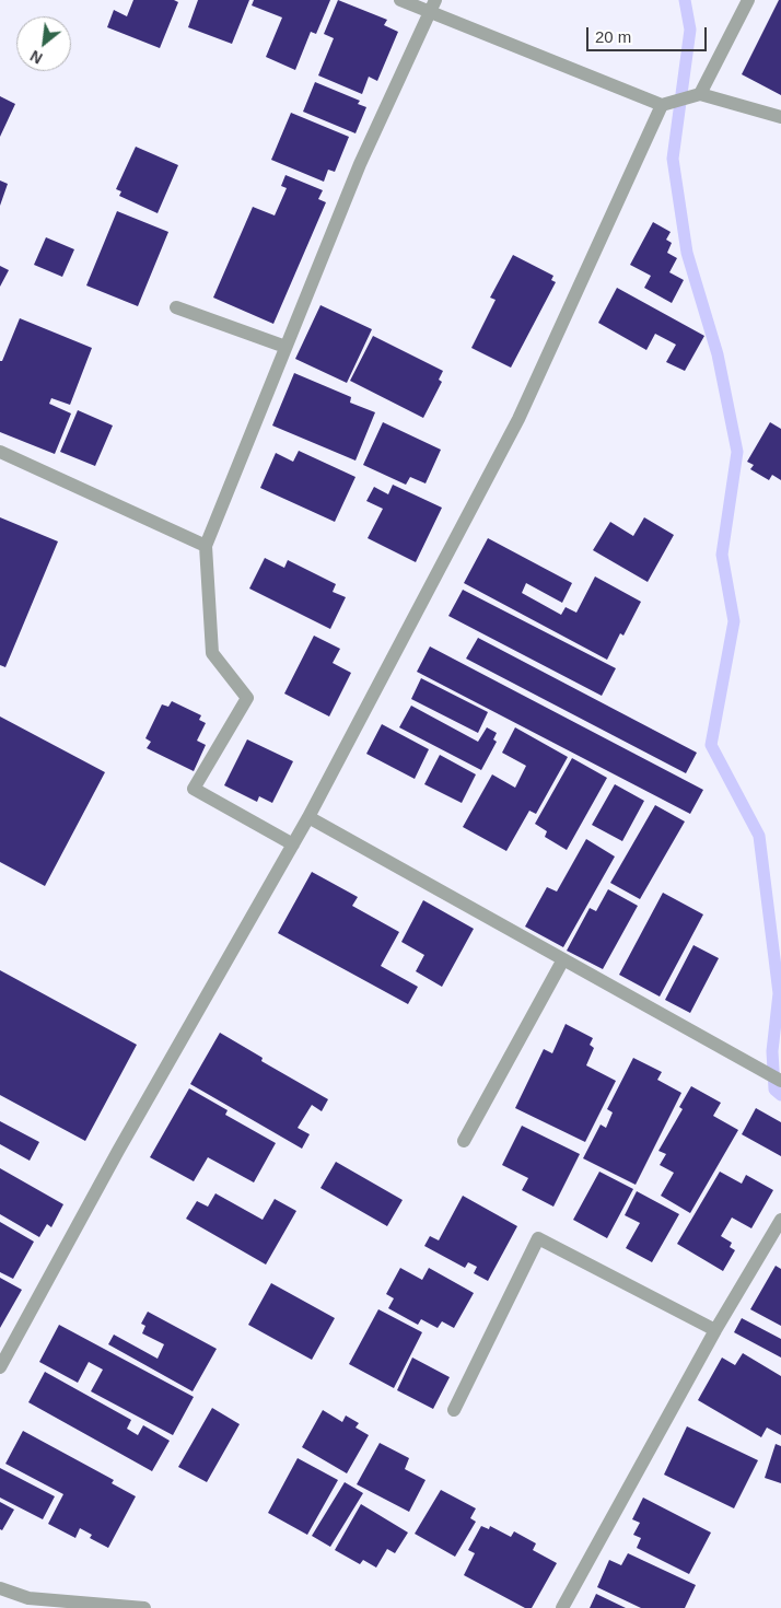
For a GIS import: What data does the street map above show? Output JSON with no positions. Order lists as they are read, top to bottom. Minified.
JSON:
{"scale_bar":"20 m","north":"bottom left"}
